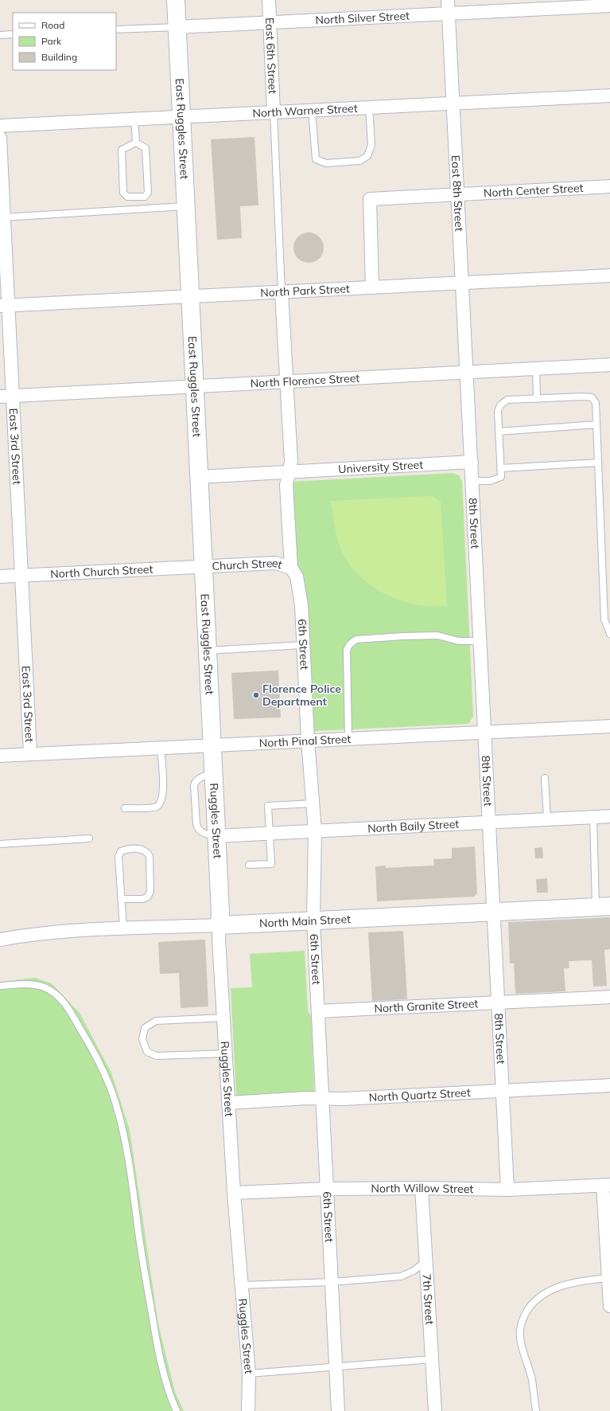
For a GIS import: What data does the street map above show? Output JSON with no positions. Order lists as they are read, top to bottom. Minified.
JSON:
{"streets":{"street":["North Silver Street","East 6th Street","North Warner Street","East Ruggles Street","North Center Street","East 8th Street","North Park Street","North Florence Street","East 3rd Street","University Street","8th Street","Church Street","North Church Street","6th Street","North Pinal Street","Ruggles Street","North Baily Street","North Main Street","North Granite Street","North Quartz Street","North Willow Street","7th Street"]},"crossings":[["North Silver Street","East 6th Street"],["North Silver Street","East Ruggles Street"],["North Silver Street","East 8th Street"],["East 6th Street","North Warner Street"],["North Warner Street","East Ruggles Street"],["North Warner Street","East 8th Street"],["East Ruggles Street","North Park Street"],["East Ruggles Street","North Florence Street"],["East Ruggles Street","University Street"],["East Ruggles Street","Church Street"],["East Ruggles Street","North Church Street"],["East Ruggles Street","North Pinal Street"],["East Ruggles Street","Ruggles Street"],["North Center Street","East 8th Street"],["North Center Street","North Park Street"],["East 8th Street","North Park Street"],["East 8th Street","North Florence Street"],["East 8th Street","8th Street"],["North Park Street","East 3rd Street"],["North Florence Street","East 3rd Street"],["North Florence Street","8th Street"],["East 3rd Street","North Church Street"],["East 3rd Street","North Pinal Street"],["University Street","8th Street"],["University Street","6th Street"],["8th Street","North Pinal Street"],["8th Street","North Baily Street"],["8th Street","North Main Street"],["8th Street","North Granite Street"],["8th Street","North Quartz Street"],["8th Street","North Willow Street"],["Church Street","North Church Street"],["Church Street","6th Street"],["6th Street","North Pinal Street"],["6th Street","North Baily Street"],["6th Street","North Main Street"],["6th Street","North Granite Street"],["6th Street","North Quartz Street"],["6th Street","North Willow Street"],["North Pinal Street","Ruggles Street"],["Ruggles Street","North Baily Street"],["Ruggles Street","North Main Street"],["Ruggles Street","North Quartz Street"],["Ruggles Street","North Willow Street"],["North Willow Street","7th Street"]],"places":["Florence Police Department"],"legend":["Road","Park","Building"]}
